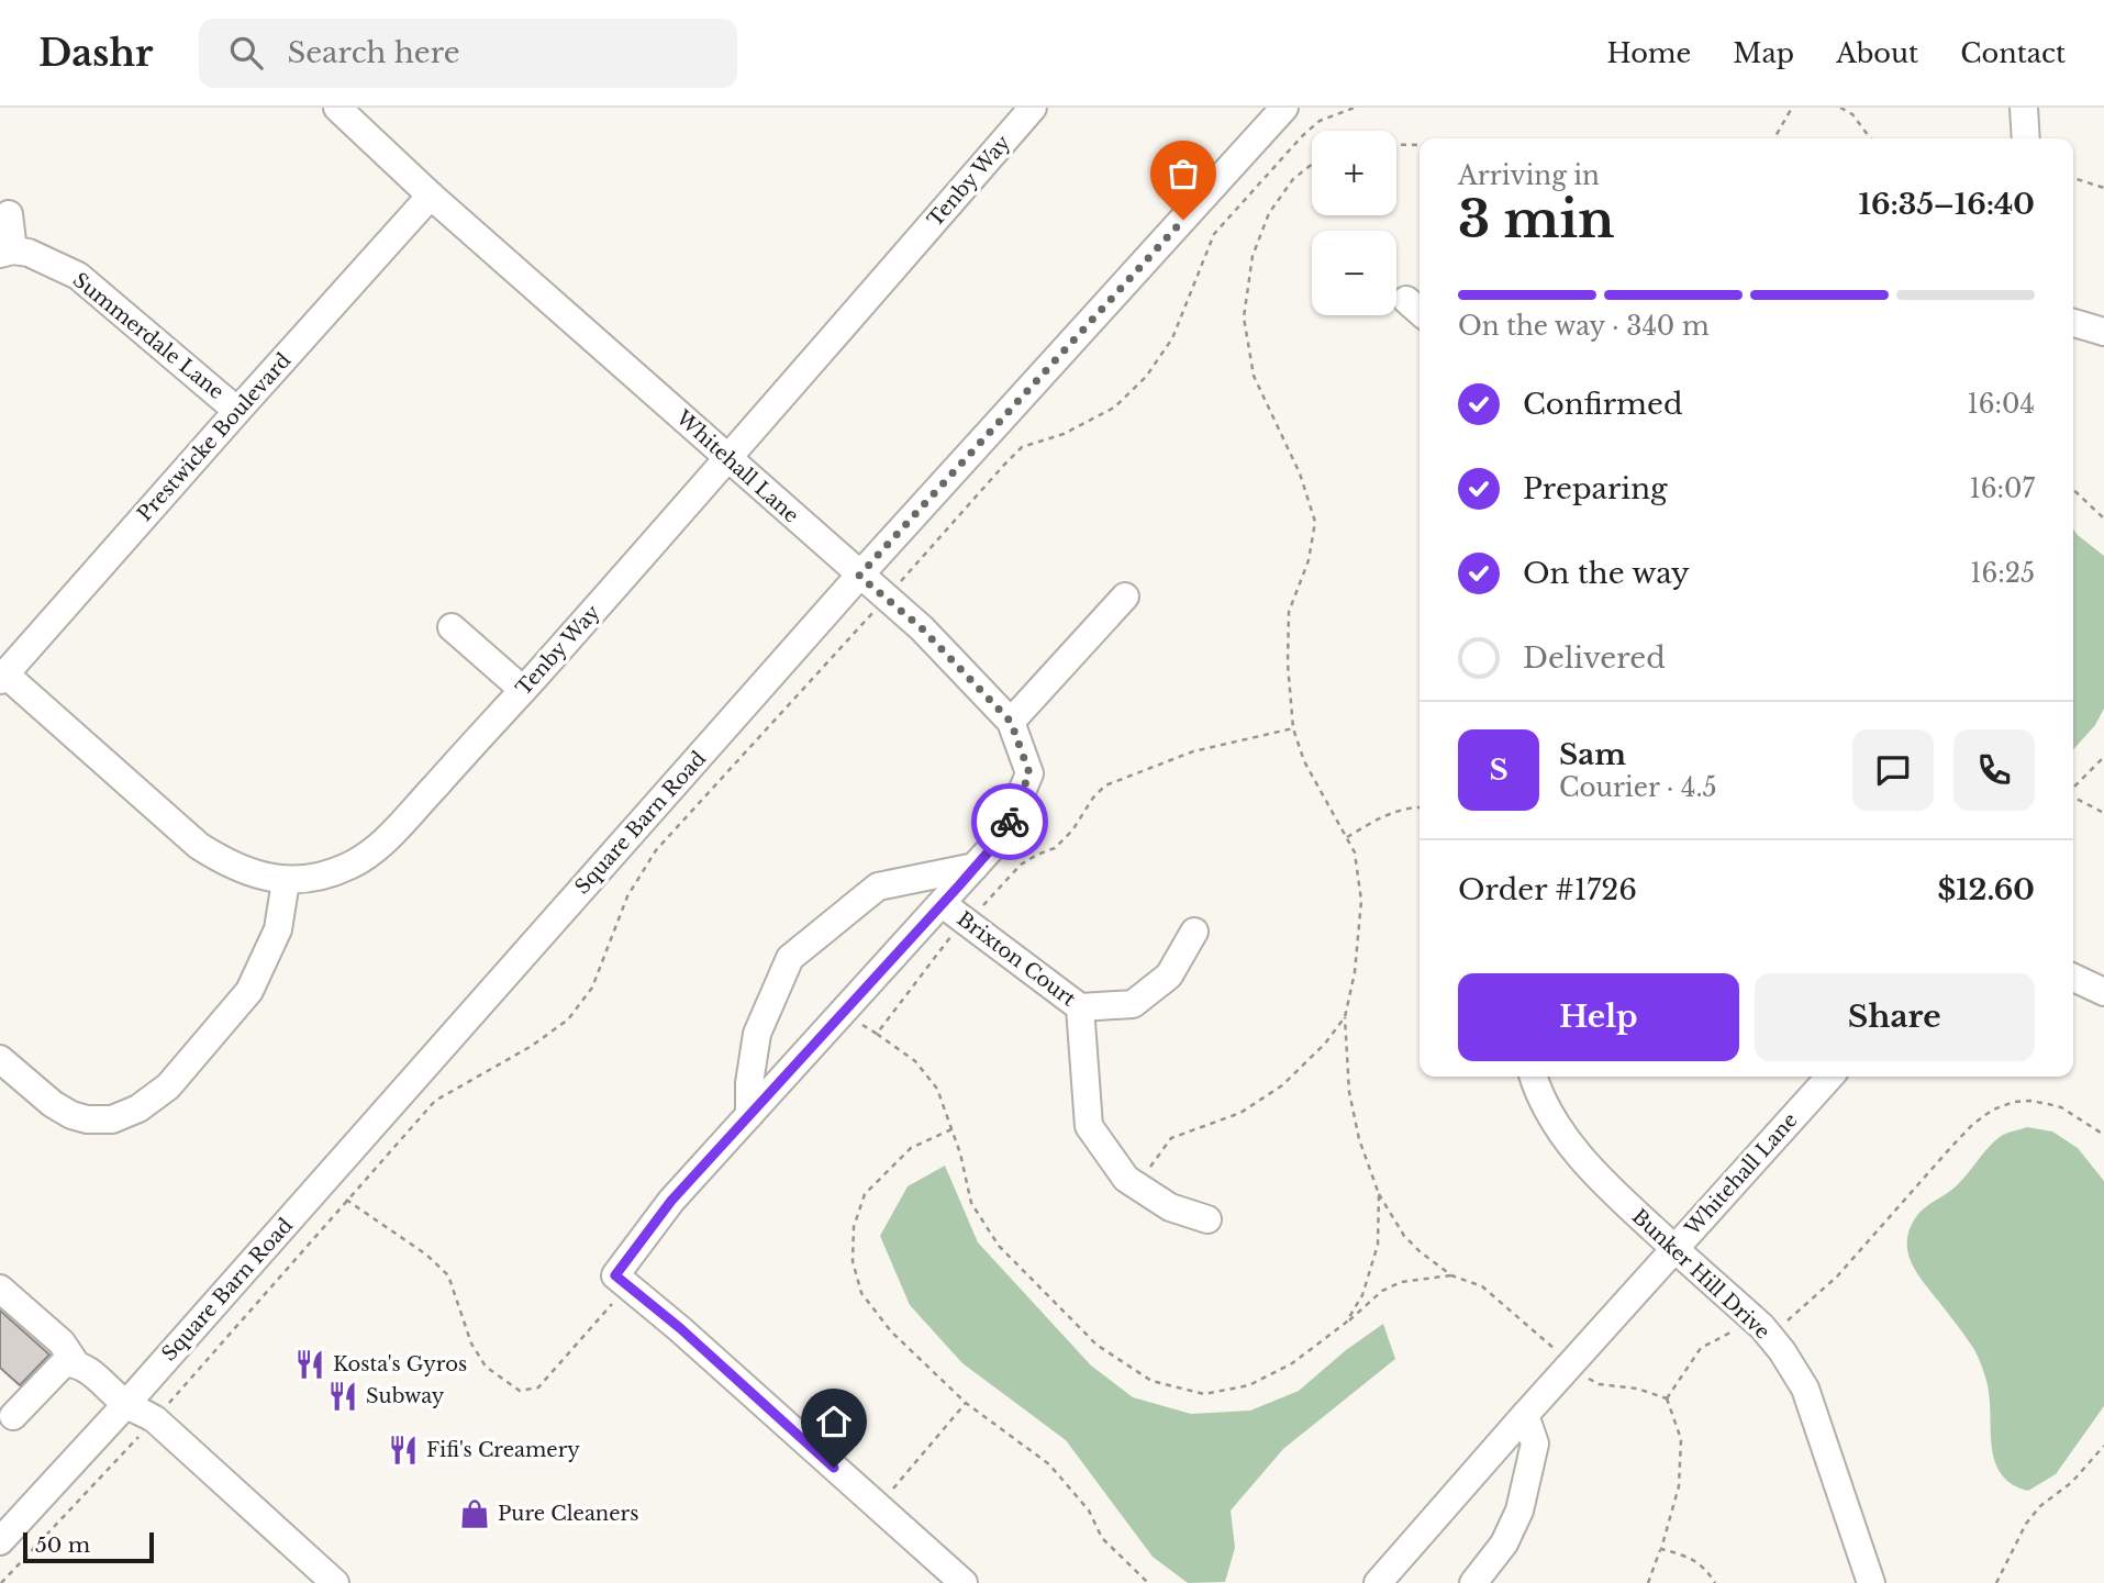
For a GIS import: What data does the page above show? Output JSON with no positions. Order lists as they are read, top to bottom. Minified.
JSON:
{"streets":{"street":["Tenby Way","Summerdale Lane","Prestwicke Boulevard","Whitehall Lane","Square Barn Road","Brixton Court","Bunker Hill Drive"]},"crossings":[["Tenby Way","Prestwicke Boulevard"],["Tenby Way","Whitehall Lane"],["Summerdale Lane","Prestwicke Boulevard"],["Prestwicke Boulevard","Whitehall Lane"],["Whitehall Lane","Square Barn Road"],["Whitehall Lane","Brixton Court"],["Whitehall Lane","Bunker Hill Drive"]],"places":{"restaurant":["Kosta's Gyros","Subway","Fifi's Creamery"],"shop":["Pure Cleaners"]},"scale_bar":"50 m","page":{"header":"Dashr","search":"Search here","nav":["Home","Map","About","Contact"],"map_buttons":["+","−"],"heading":["3 min","Arriving in","16:35–16:40"],"panel":["Sam","Courier · 4.5","Order #1726","$12.60"],"bar":"On the way · 340 m","list":[["Confirmed","16:04"],["Preparing","16:07"],["On the way","16:25"],"Delivered"],"round":"S","buttons":["Help","Share"],"scale":"50 m"}}
